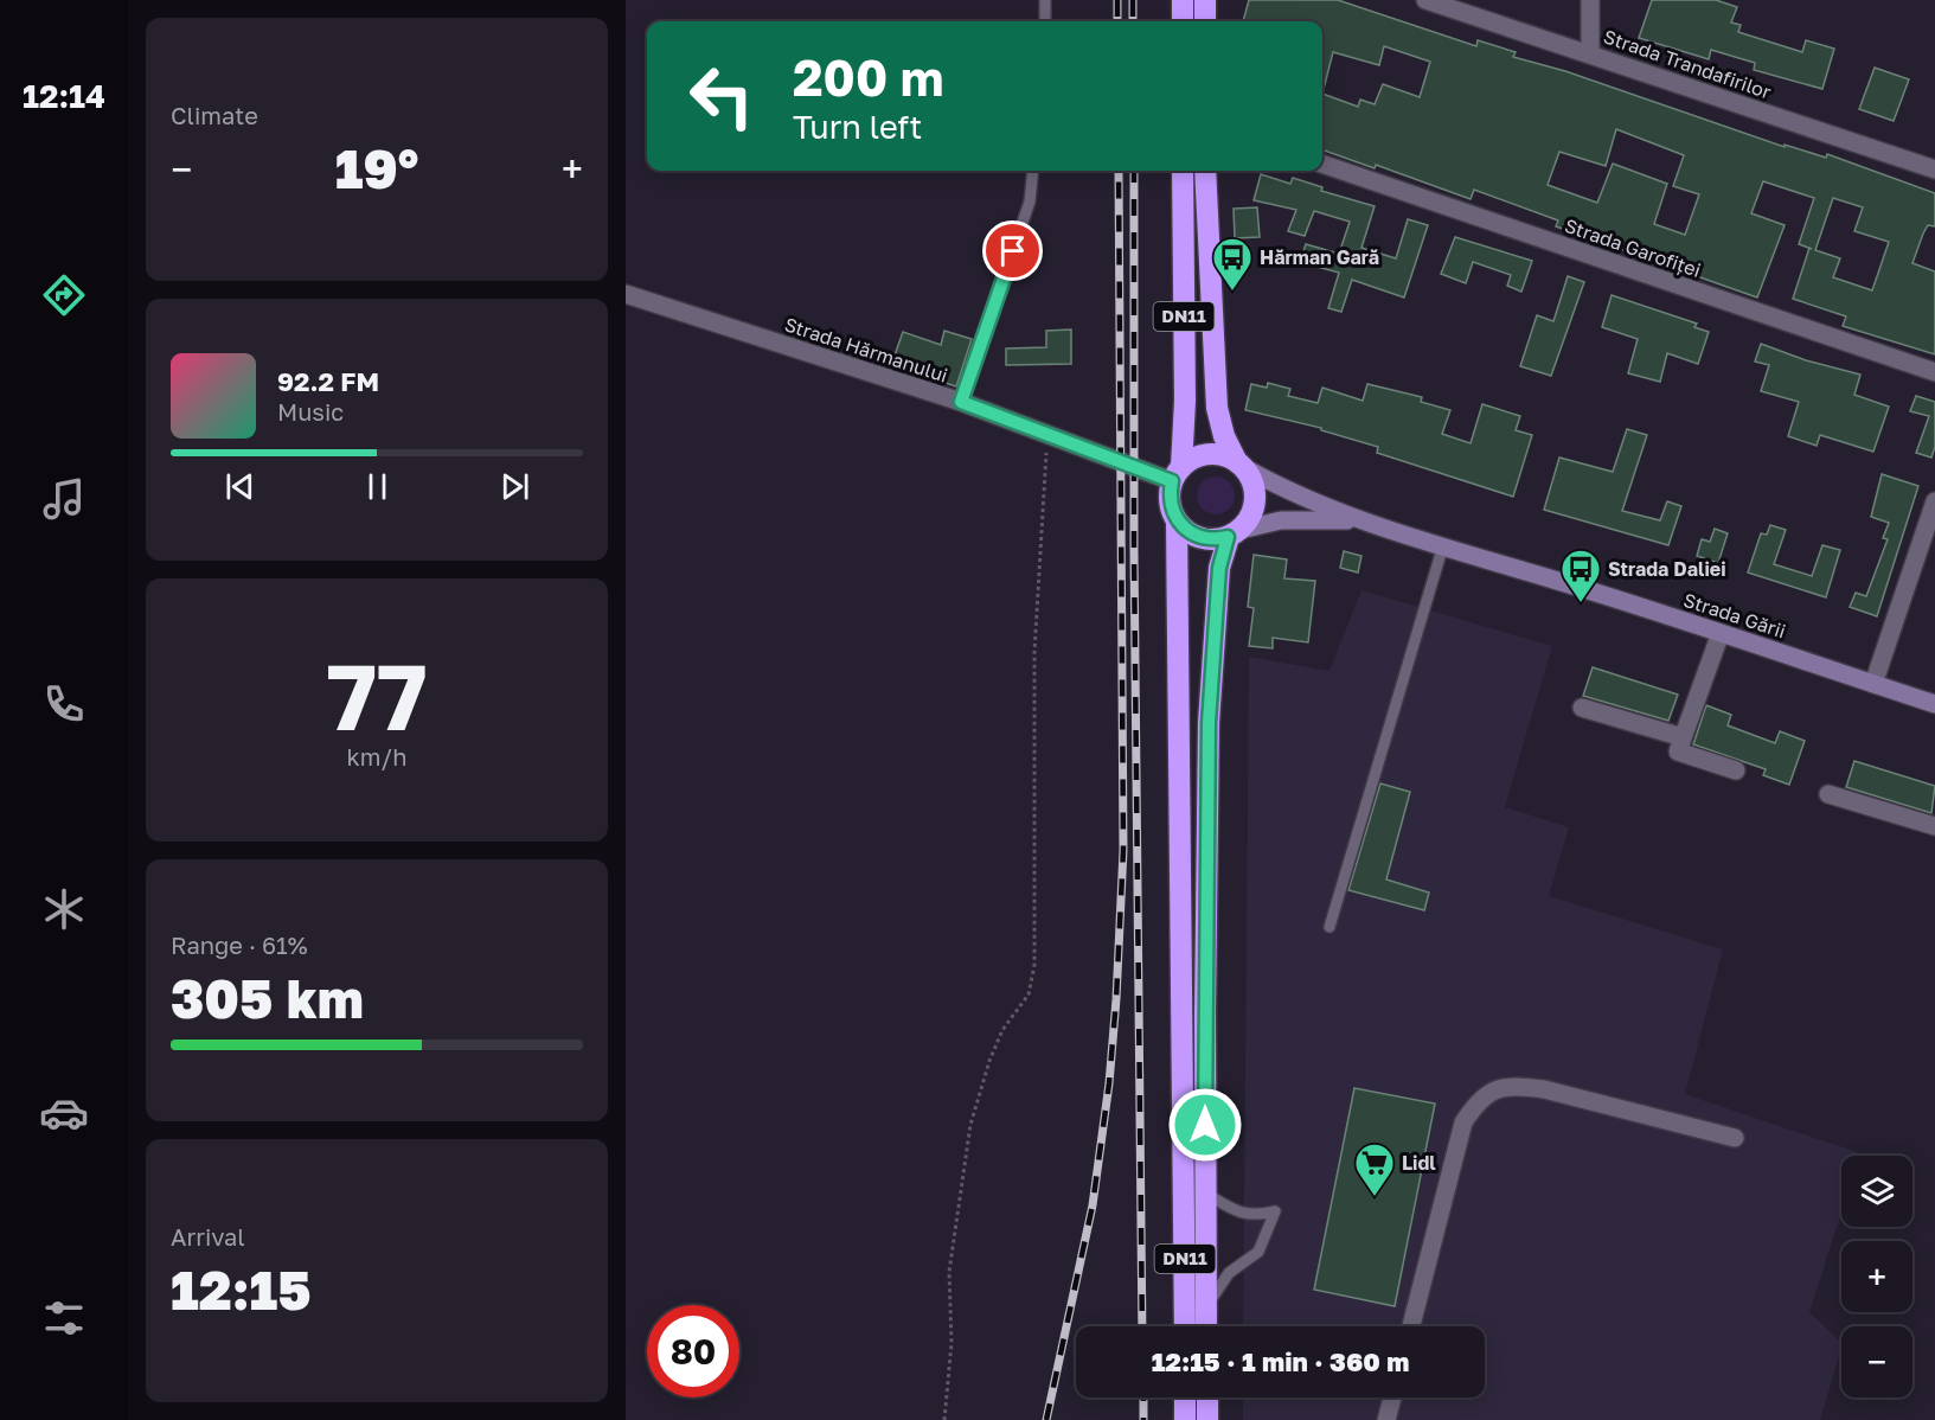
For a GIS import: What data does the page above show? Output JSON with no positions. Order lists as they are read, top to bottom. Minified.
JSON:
{"streets":{"highway":["DN11"],"main road":["Strada Gării"],"street":["Strada Trandafirilor","Strada Garofiței","Strada Hărmanului"]},"crossings":[["DN11","Strada Hărmanului"]],"places":{"bus stop":["Hărman Gară","Strada Daliei"],"supermarket":["Lidl"]},"page":{"tabs":"12:14","tile":["Climate",["77","km/h"],["Range · 61%","305 km"],["Arrival","12:15"]],"turn":["200 m","Turn left"],"heat":["−","19°","+"],"song":["92.2 FM","Music"],"map_buttons":["+","−"],"limit":"80","trip":"12:15 · 1 min · 360 m"}}
